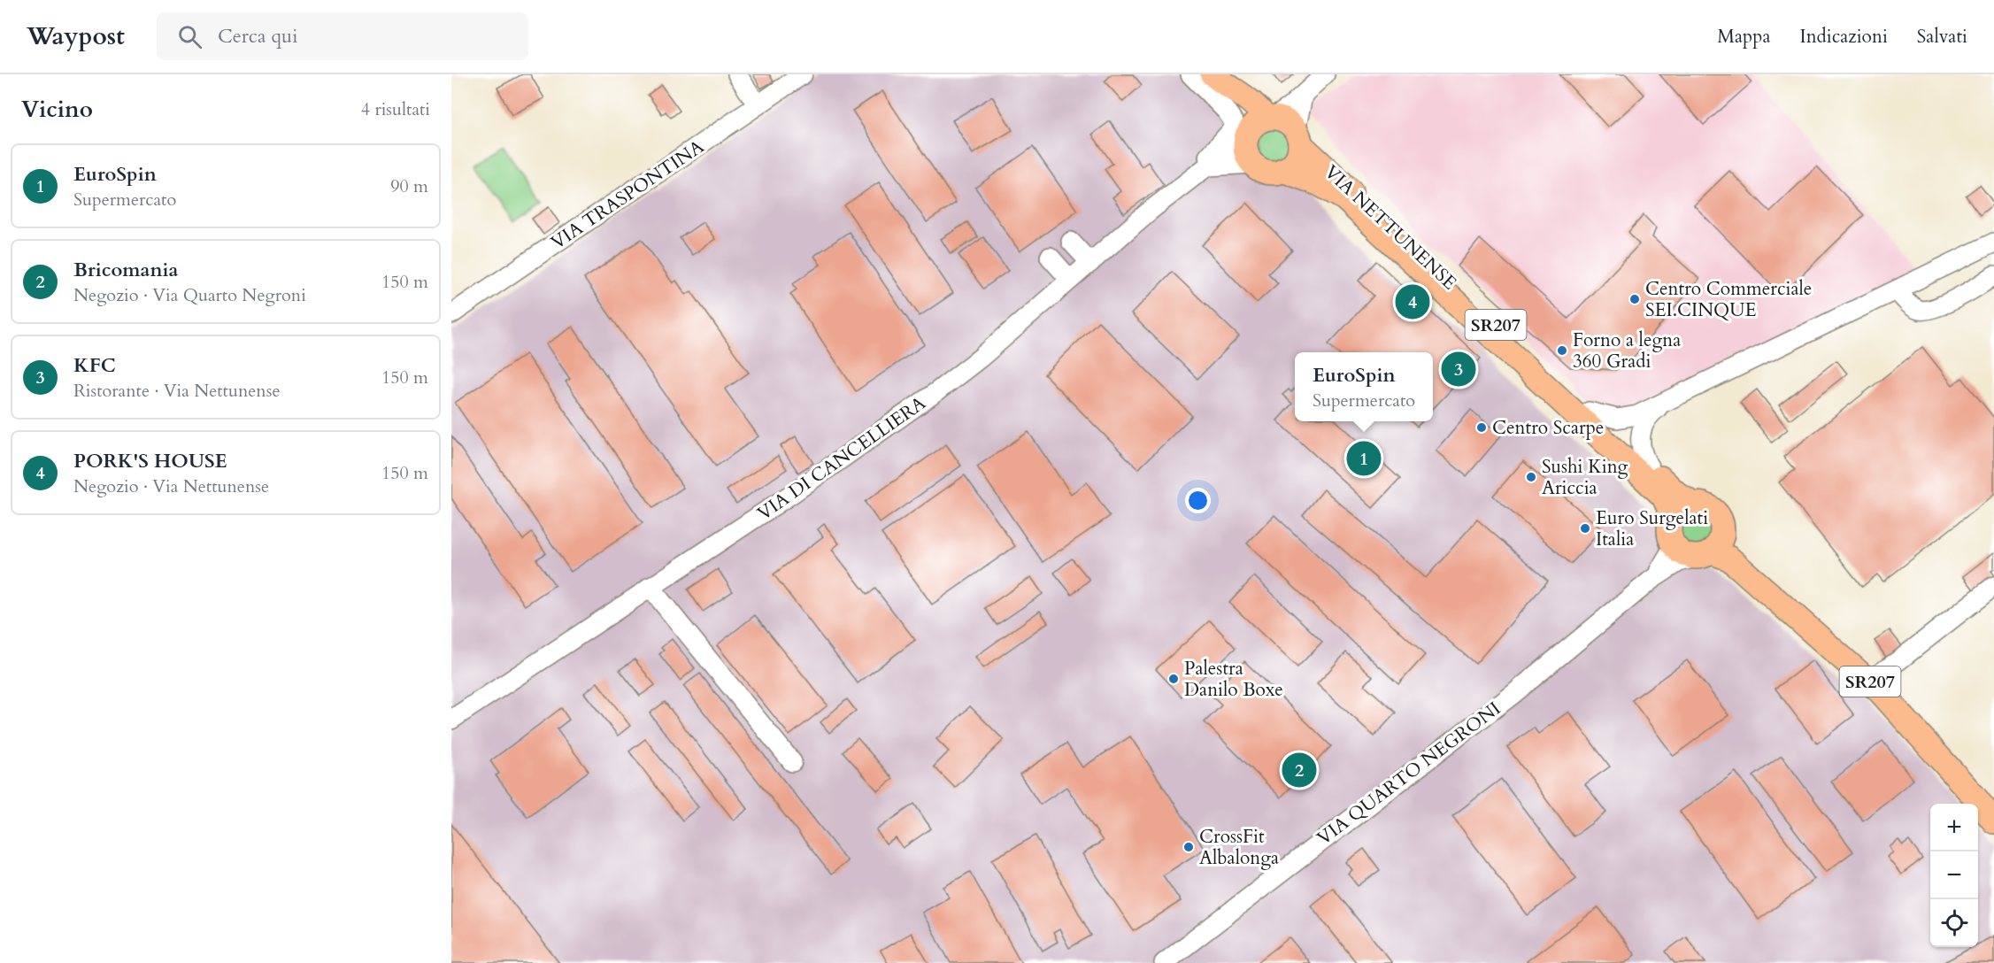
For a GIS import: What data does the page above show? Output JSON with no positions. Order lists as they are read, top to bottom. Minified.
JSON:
{"streets":{"main road":["VIA NETTUNENSE","SR207"],"street":["VIA TRASPONTINA","VIA DI CANCELLIERA","VIA QUARTO NEGRONI"]},"crossings":[["VIA NETTUNENSE","SR207"],["VIA NETTUNENSE","VIA DI CANCELLIERA"],["VIA NETTUNENSE","VIA QUARTO NEGRONI"],["SR207","VIA QUARTO NEGRONI"]],"places":["Centro Commerciale SEI.CINQUE","Forno a legna 360 Gradi","Centro Scarpe","Sushi King Ariccia","Euro Surgelati Italia","Palestra Danilo Boxe","CrossFit Albalonga"],"page":{"header":"Waypost","search":"Cerca qui","nav":["Mappa","Indicazioni","Salvati"],"heading":["Vicino","4 risultati"],"list":[{"mark":"1","name":"EuroSpin","note":"Supermercato","value":"90 m"},{"mark":"2","name":"Bricomania","note":"Negozio · Via Quarto Negroni","value":"150 m"},{"mark":"3","name":"KFC","note":"Ristorante · Via Nettunense","value":"150 m"},{"mark":"4","name":"PORK'S HOUSE","note":"Negozio · Via Nettunense","value":"150 m"}],"pins":["4","3","1","2"],"popup":["EuroSpin","Supermercato"],"map_buttons":["+","−"]}}
